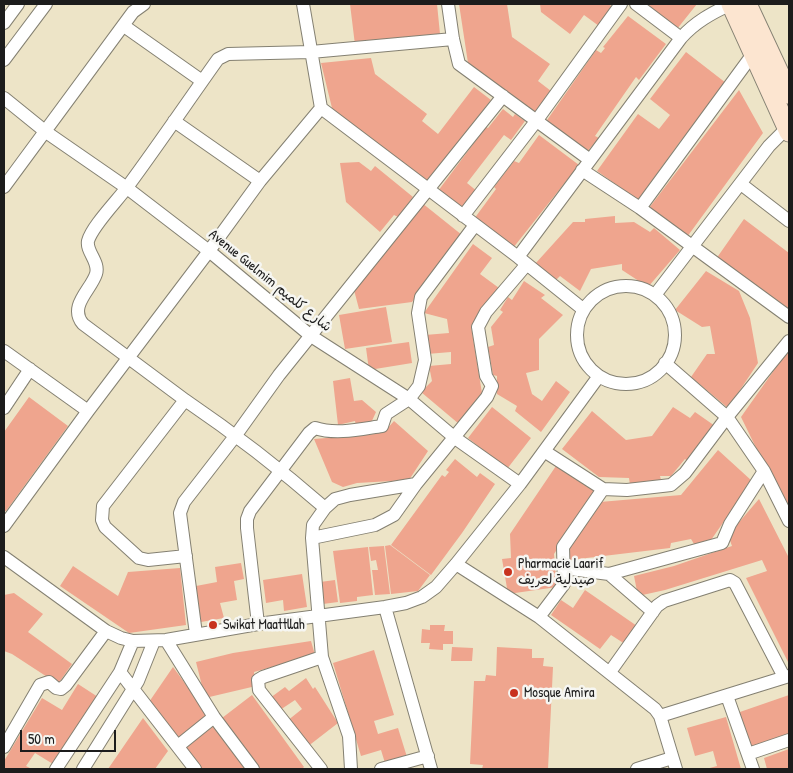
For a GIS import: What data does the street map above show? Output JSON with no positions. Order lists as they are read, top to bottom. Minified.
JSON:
{"streets":{"street":["Avenue Guelmim شارع كلميم"]},"places":["Pharmacie Laarif صيدلية لعريف","Swikat Maattllah","Mosque Amira"],"scale_bar":"50 m"}
